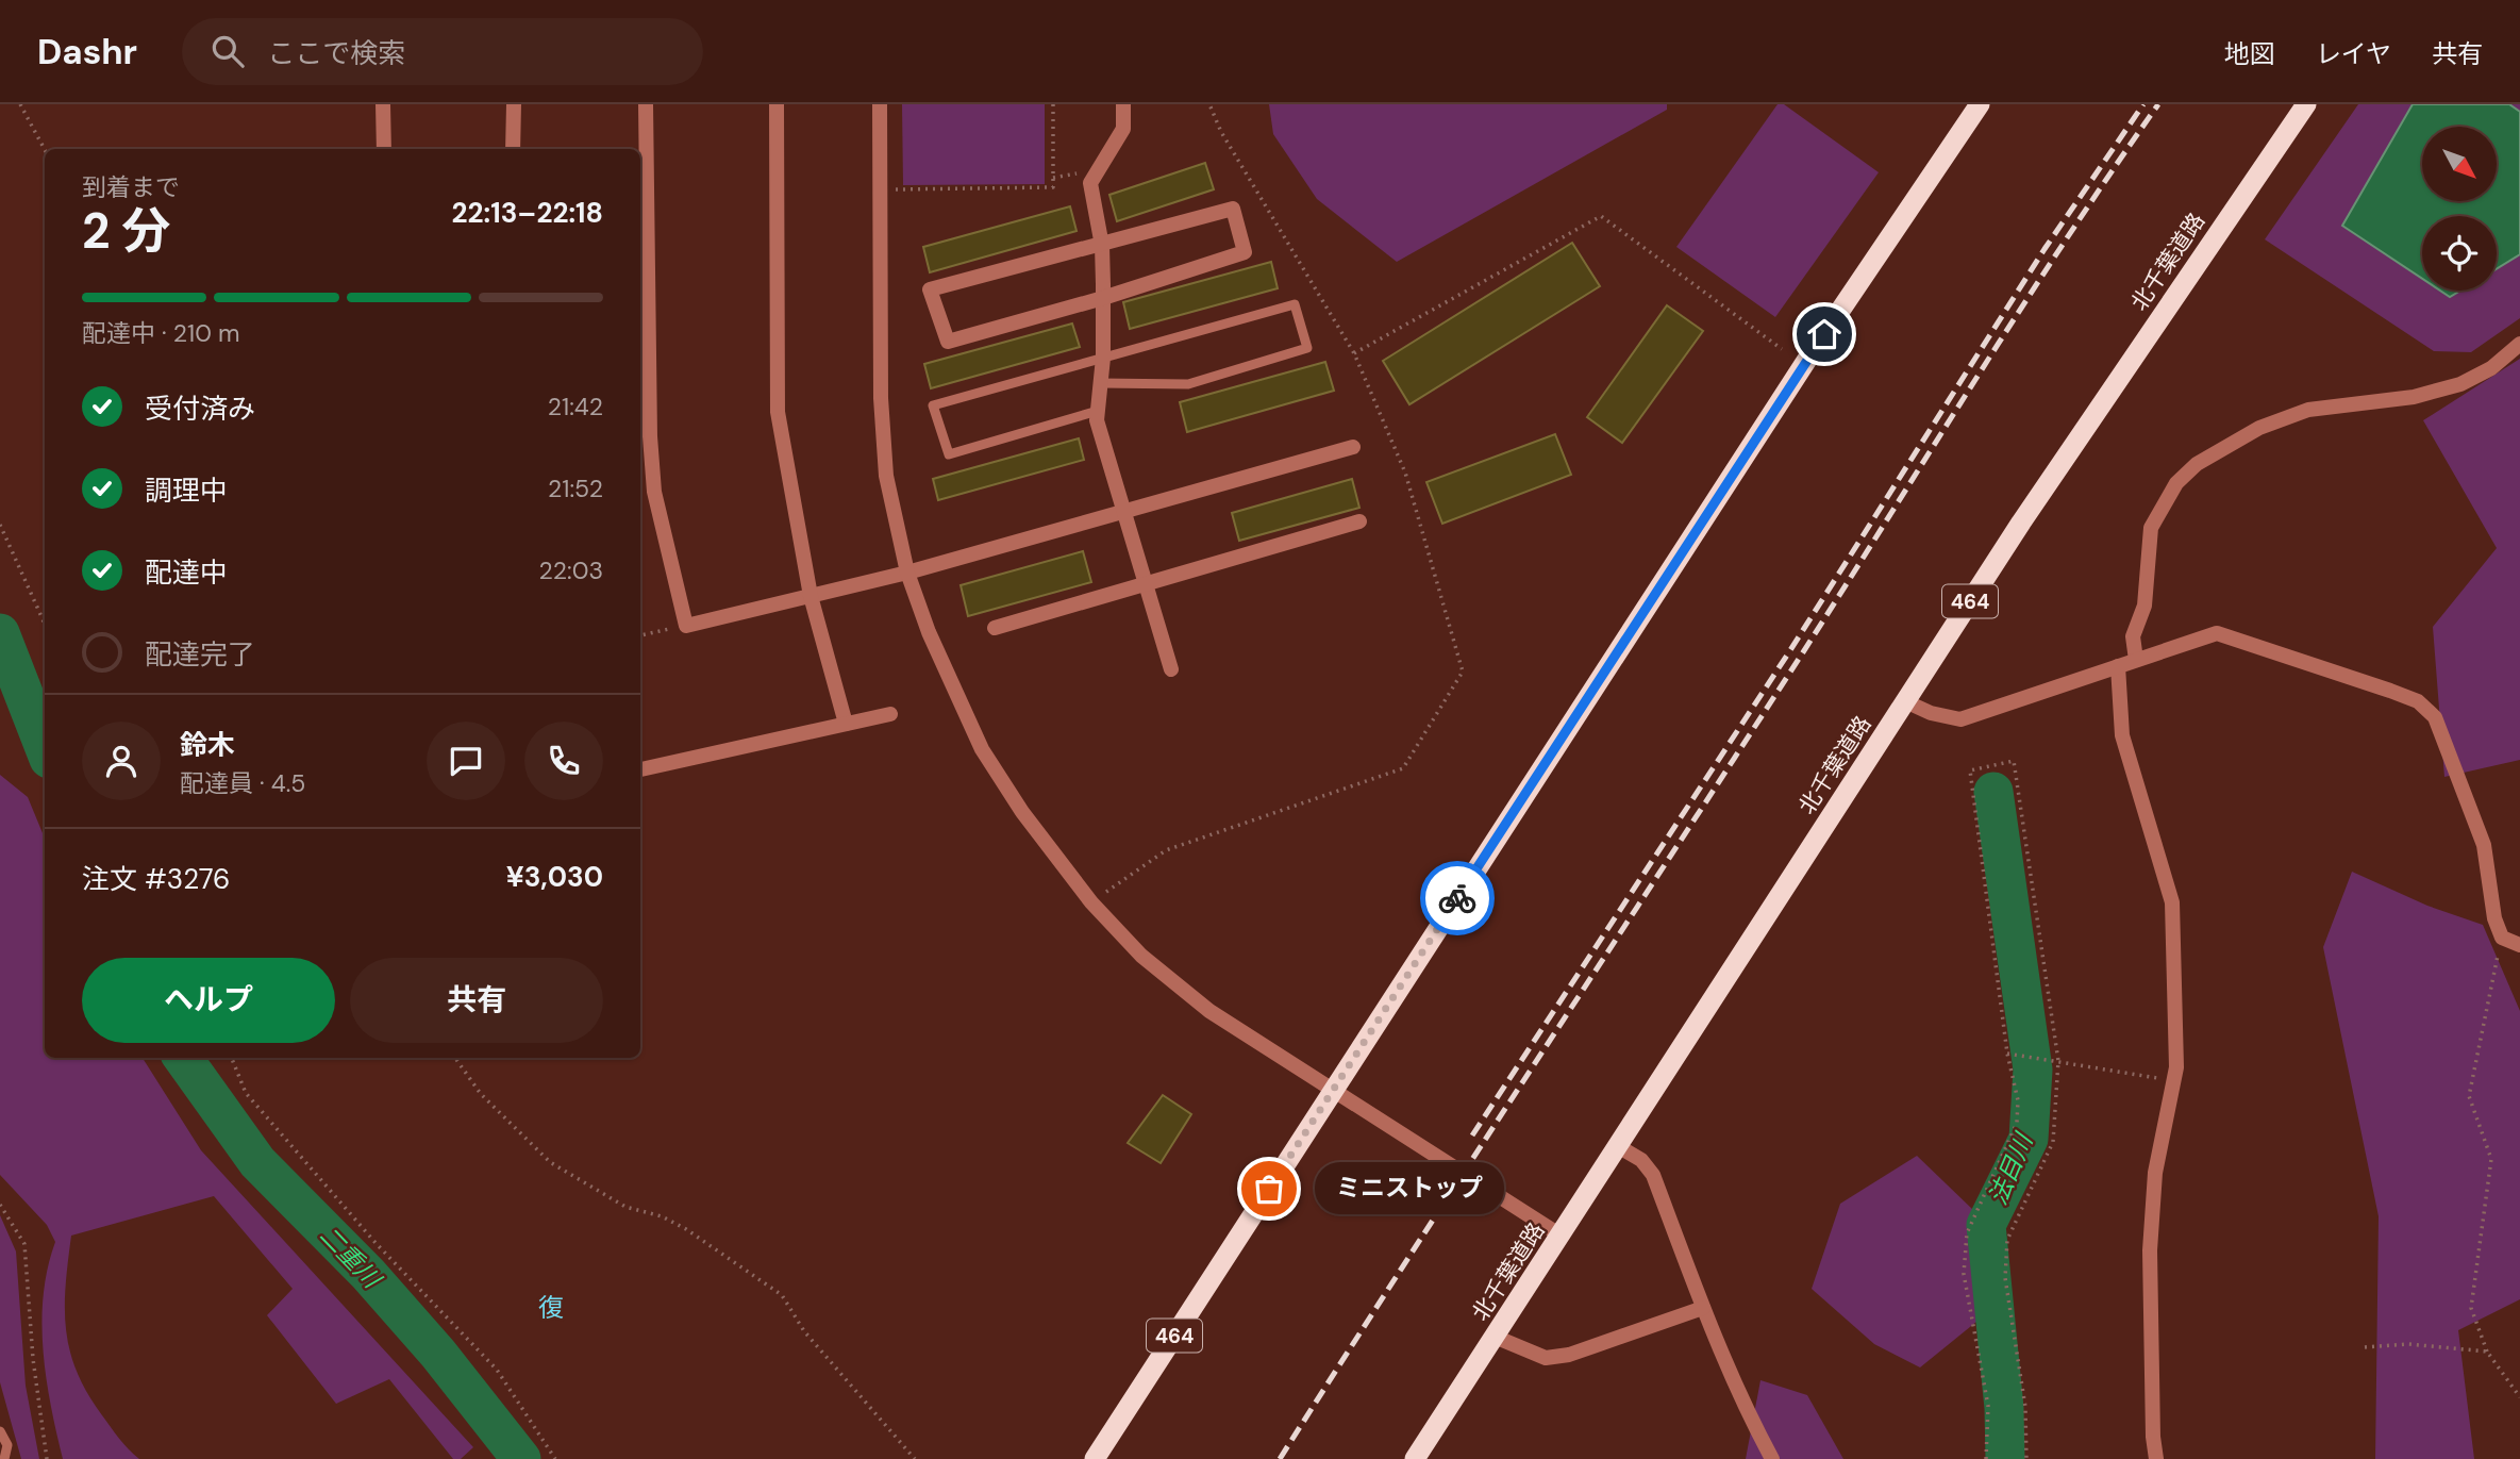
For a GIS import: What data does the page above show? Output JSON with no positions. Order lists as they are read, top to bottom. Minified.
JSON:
{"streets":{"highway":["北千葉道路","464"]},"districts":["復"],"water":["法目川","二重川"],"places":["ミニストップ"],"north":"bottom right","page":{"header":"Dashr","search":"ここで検索","nav":["地図","レイヤ","共有"],"heading":["2 分","到着まで","22:13–22:18"],"panel":["鈴木","配達員 · 4.5","注文 #3276","¥3,030"],"bar":"配達中 · 210 m","list":[["受付済み","21:42"],["調理中","21:52"],["配達中","22:03"],"配達完了"],"buttons":["ヘルプ","共有"],"bubble":"ミニストップ"}}
